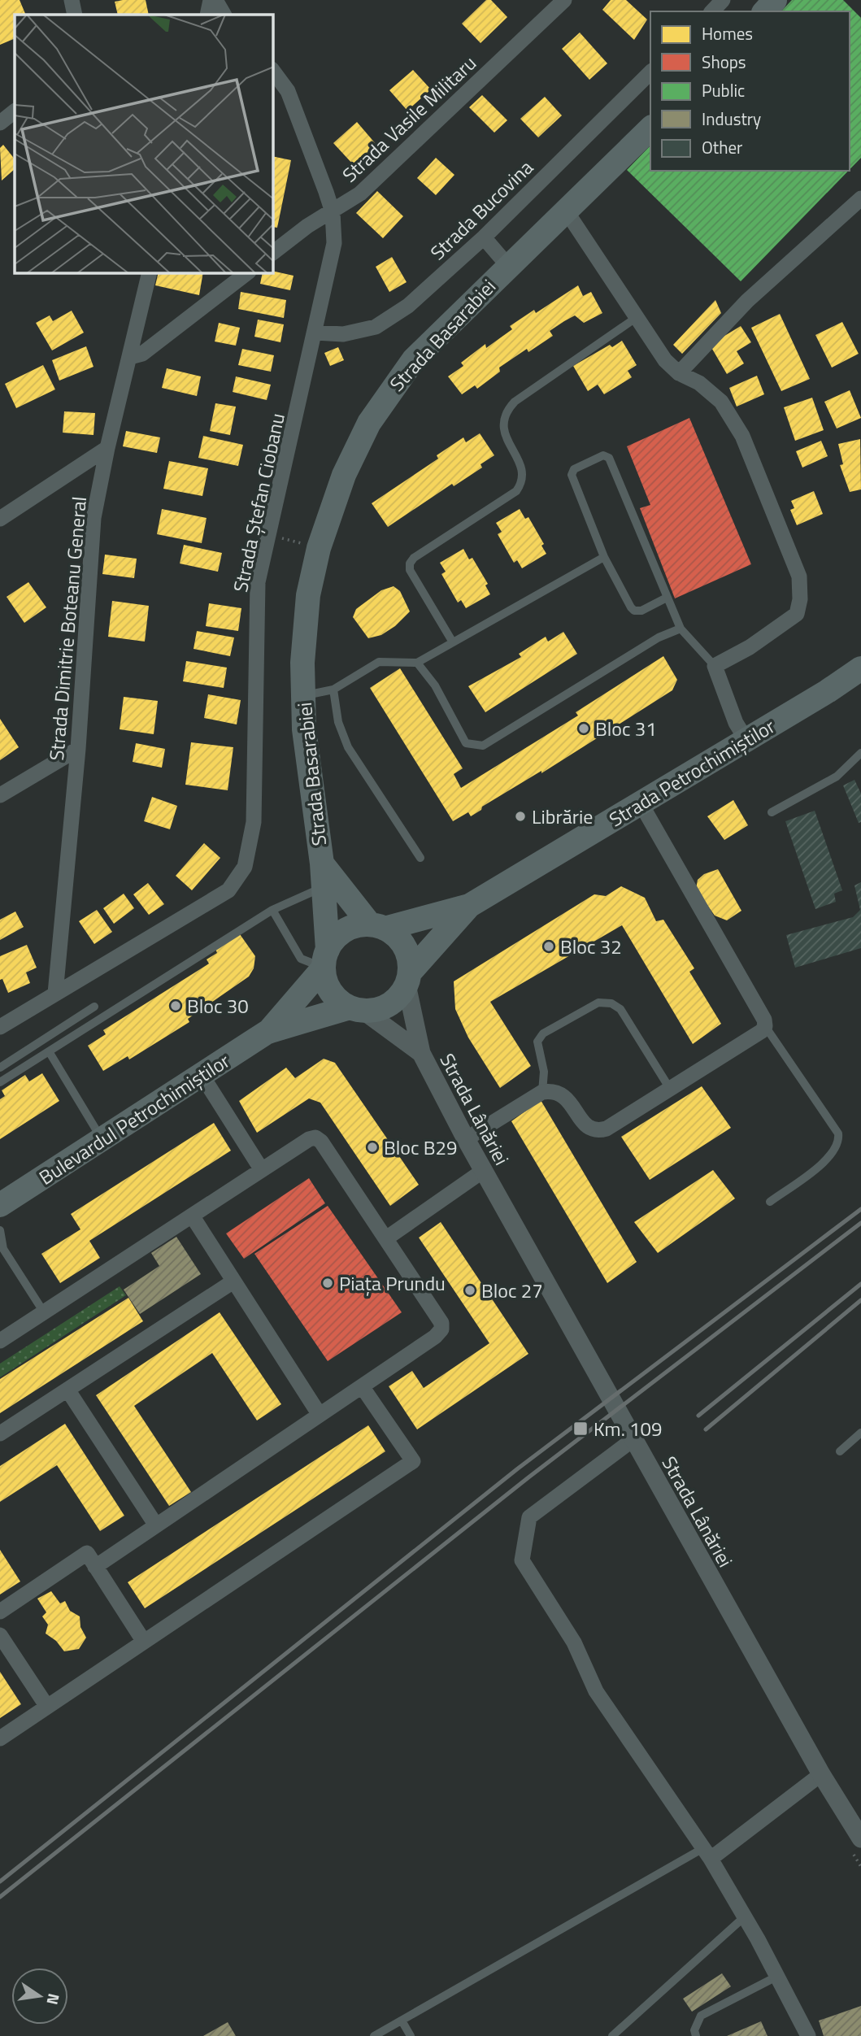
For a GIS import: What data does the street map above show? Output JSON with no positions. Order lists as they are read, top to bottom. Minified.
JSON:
{"streets":{"main road":["Strada Basarabiei","Strada Petrochimiștilor","Bulevardul Petrochimiștilor"],"street":["Strada Vasile Militaru","Strada Bucovina","Strada Ștefan Ciobanu","Strada Dimitrie Boteanu General","Strada Lânăriei"]},"crossings":[["Strada Vasile Militaru","Strada Ștefan Ciobanu"],["Strada Bucovina","Strada Ștefan Ciobanu"],["Strada Basarabiei","Strada Petrochimiștilor"],["Strada Basarabiei","Bulevardul Petrochimiștilor"],["Strada Ștefan Ciobanu","Strada Dimitrie Boteanu General"],["Strada Petrochimiștilor","Bulevardul Petrochimiștilor"]],"places":{"other":["Bloc 31","Librărie","Bloc 32","Bloc 30","Bloc B29","Piața Prundu","Bloc 27"],"transit":["Km. 109"]},"legend":["Homes","Shops","Public","Industry","Other"],"north":"right"}
